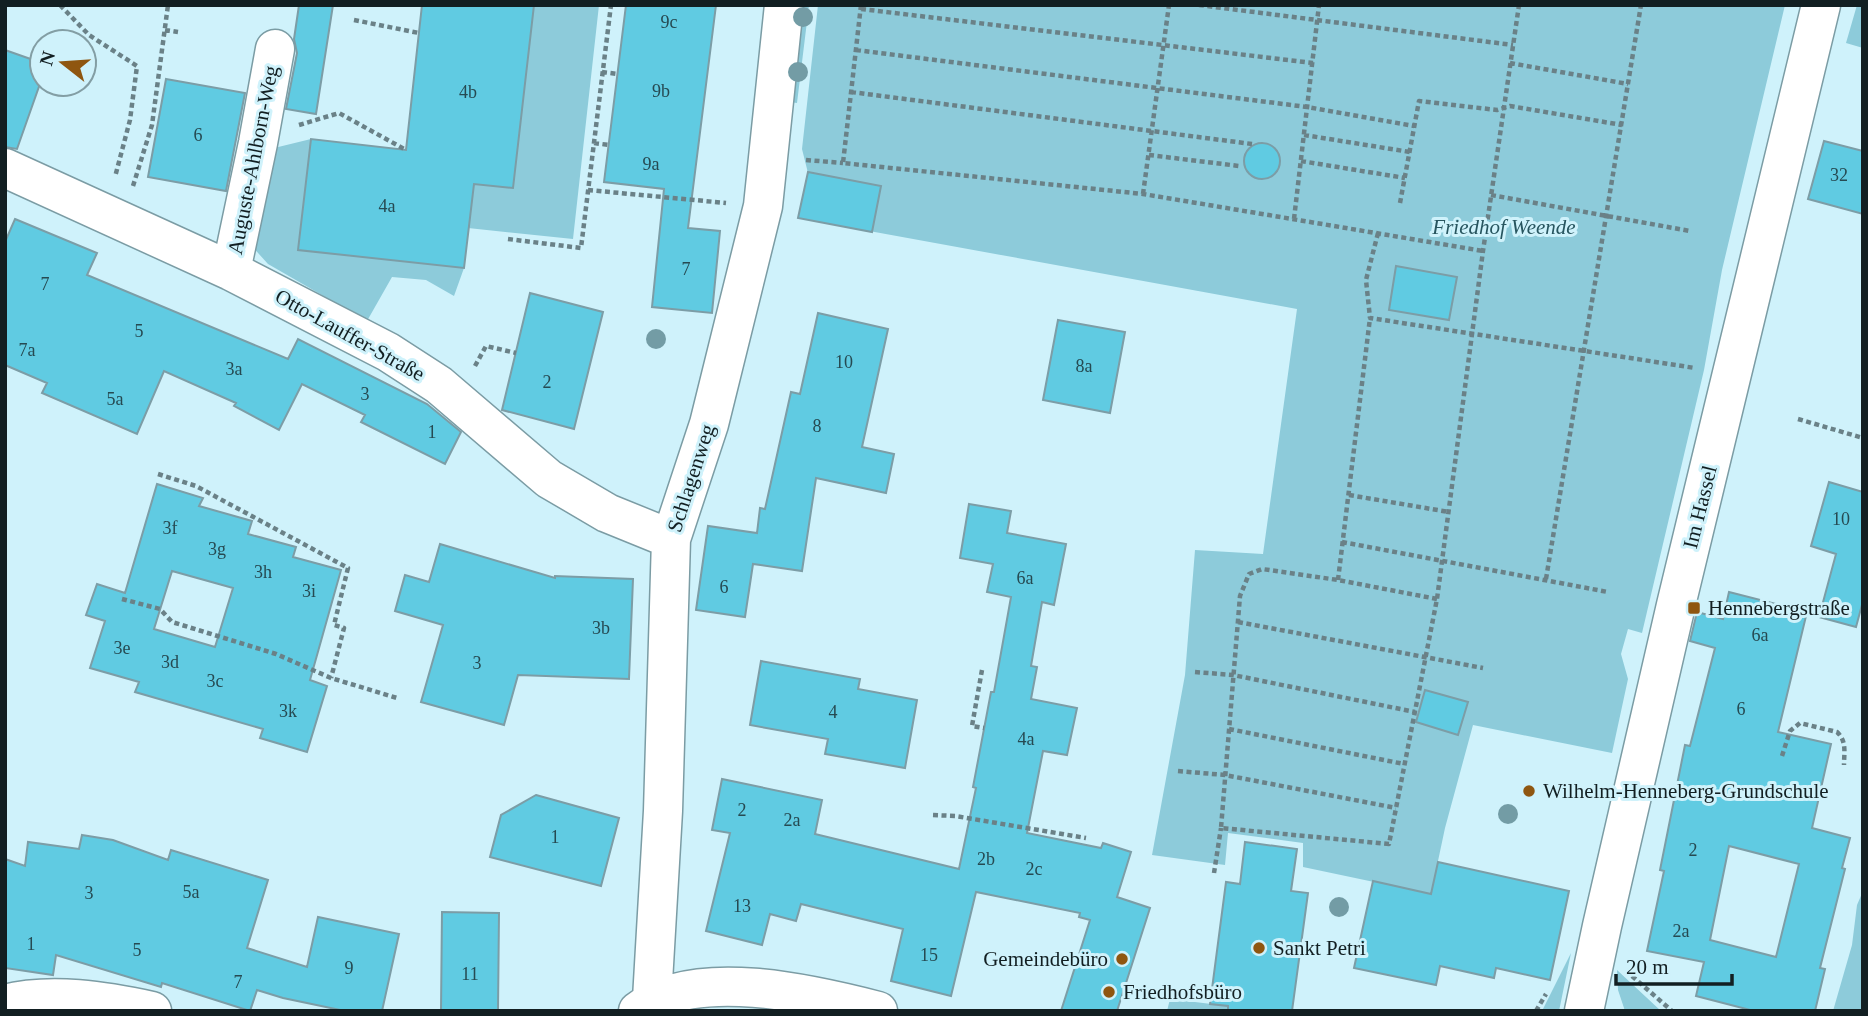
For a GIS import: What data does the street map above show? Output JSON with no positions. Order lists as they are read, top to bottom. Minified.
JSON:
{"streets":{"street":["Auguste-Ahlborn-Weg","Otto-Lauffer-Straße","Schlagenweg","Im Hassel"]},"crossings":[["Auguste-Ahlborn-Weg","Otto-Lauffer-Straße"],["Otto-Lauffer-Straße","Schlagenweg"]],"parks":["Friedhof Weende"],"places":{"transit":["Hennebergstraße"],"other":["Wilhelm-Henneberg-Grundschule","Sankt Petri","Gemeindebüro","Friedhofsbüro"]},"house_numbers":["9c","9b","4b","6","9a","32","4a","7","7","5","7a","10","8a","3a","2","3","5a","8","1","10","3f","3g","3h","6a","6","3i","3b","6a","3e","3d","3","3c","6","3k","4","4a","2","2a","1","2","2b","2c","5a","3","13","2a","1","5","15","9","11","7"],"scale_bar":"20 m","north":"left"}
